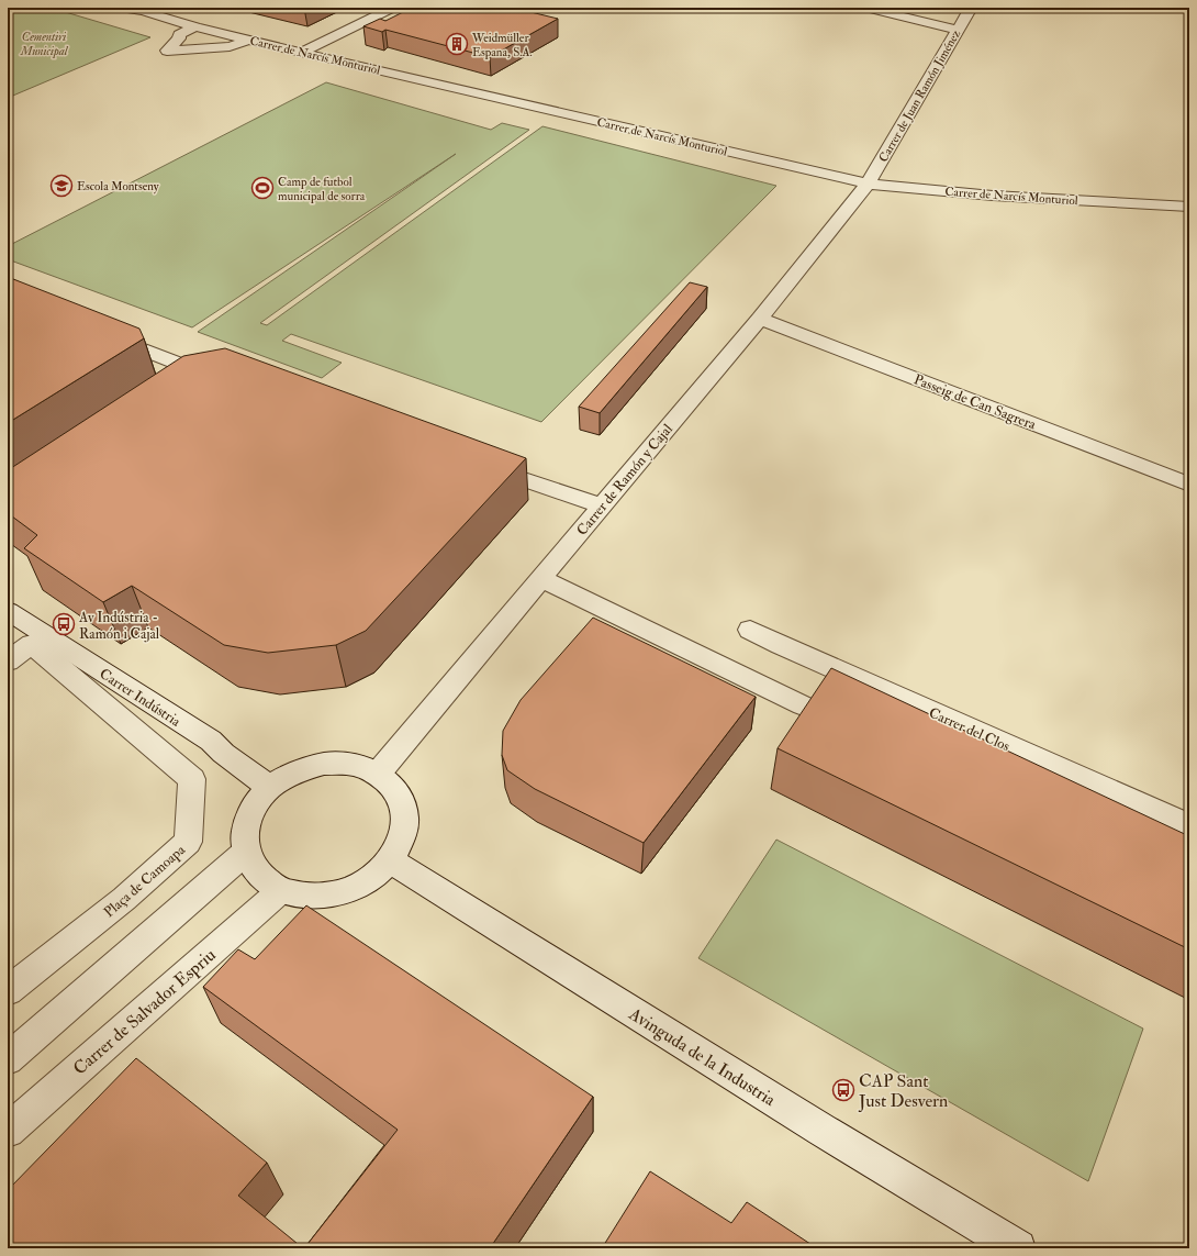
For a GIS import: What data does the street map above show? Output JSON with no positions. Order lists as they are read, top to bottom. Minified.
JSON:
{"streets":{"street":["Carrer de Narcís Monturiol","Carrer de Juan Ramón Jiménez","Passeig de Can Sagrera","Carrer de Ramón y Cajal","Carrer Indústria","Carrer del Clos","Plaça de Camoapa","Carrer de Salvador Espriu","Avinguda de la Industria"]},"crossings":[["Carrer de Narcís Monturiol","Carrer de Juan Ramón Jiménez"],["Carrer de Narcís Monturiol","Carrer de Ramón y Cajal"],["Carrer de Juan Ramón Jiménez","Carrer de Ramón y Cajal"],["Passeig de Can Sagrera","Carrer de Ramón y Cajal"],["Carrer de Ramón y Cajal","Carrer Indústria"],["Carrer de Ramón y Cajal","Carrer de Salvador Espriu"],["Carrer de Ramón y Cajal","Avinguda de la Industria"],["Carrer Indústria","Carrer de Salvador Espriu"],["Carrer Indústria","Avinguda de la Industria"],["Carrer de Salvador Espriu","Avinguda de la Industria"]],"parks":["Cementiri Municipal"],"places":{"building":["Weidmüller Espana, S.A."],"school or university":["Escola Montseny"],"sports":["Camp de futbol municipal de sorra"],"bus stop":["Av Indústria - Ramón i Cajal","CAP Sant Just Desvern"]}}
